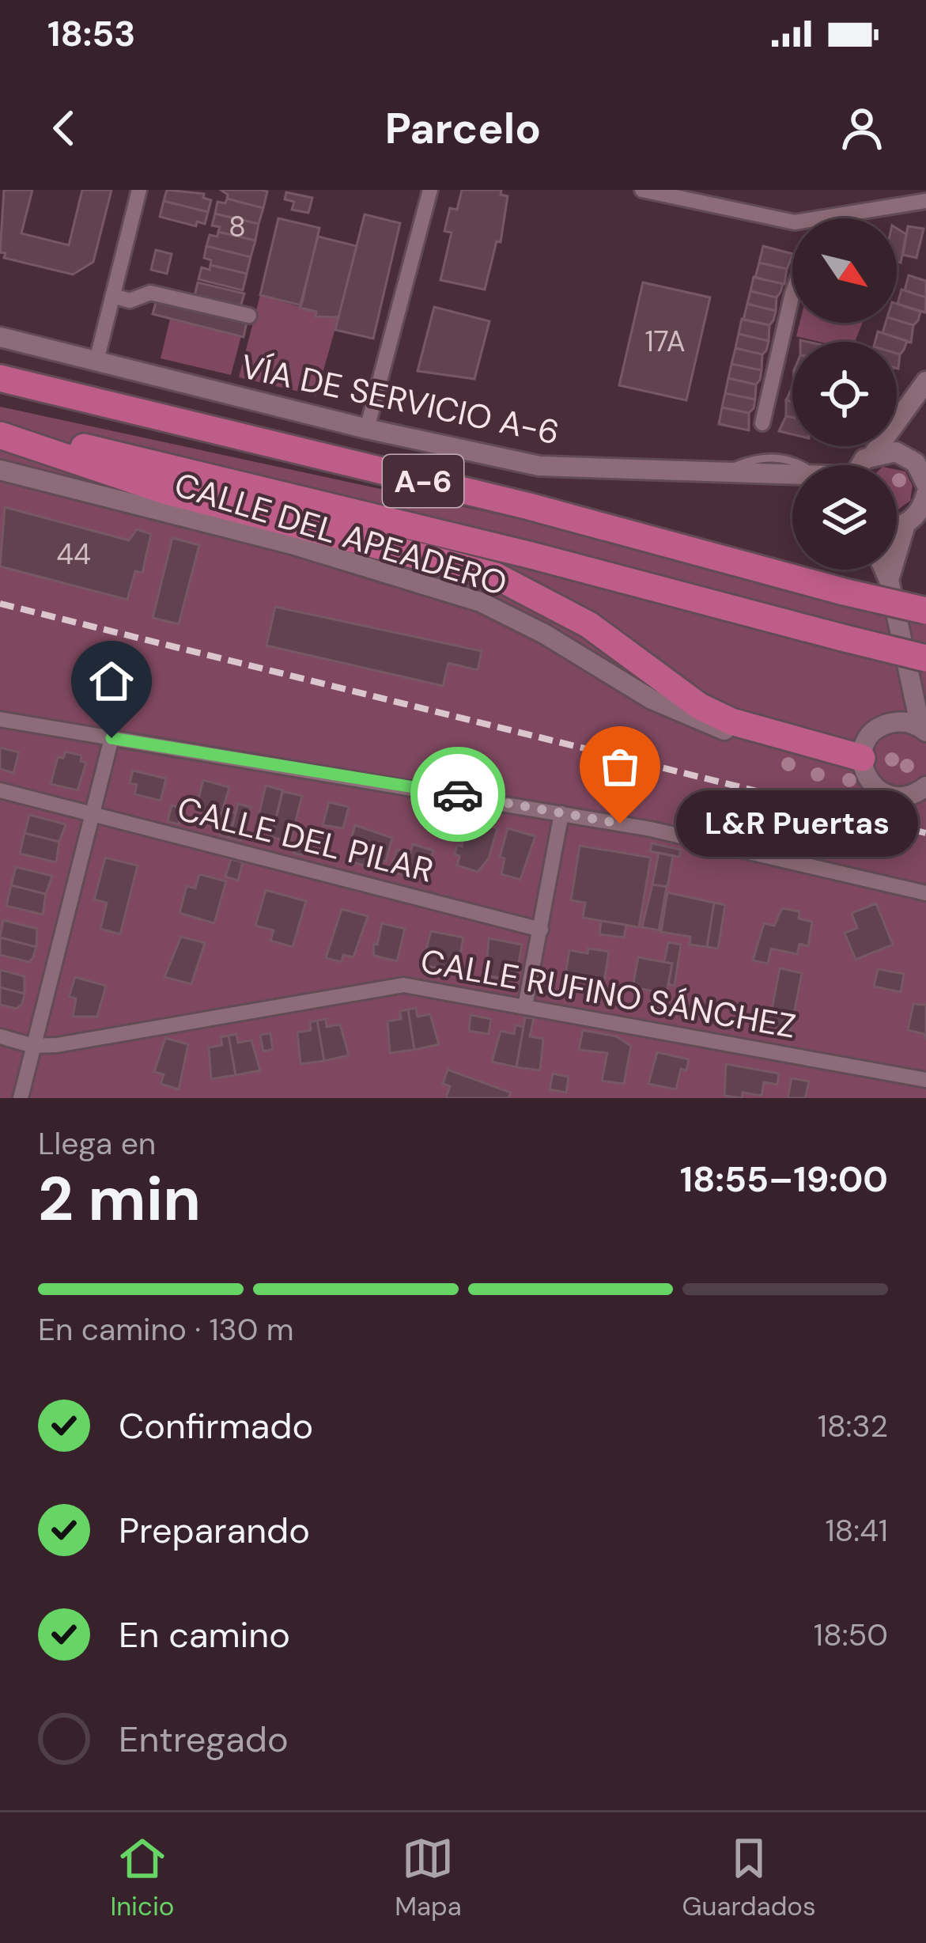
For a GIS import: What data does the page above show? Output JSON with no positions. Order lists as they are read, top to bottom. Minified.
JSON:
{"streets":{"highway":["A-6"],"street":["VÍA DE SERVICIO A-6","CALLE DEL APEADERO","CALLE DEL PILAR","CALLE RUFINO SÁNCHEZ"]},"places":["L&R Puertas"],"house_numbers":["8","17A","44"],"north":"bottom right","page":{"status":"18:53","header":"Parcelo","bubble":"L&R Puertas","heading":["2 min","Llega en","18:55–19:00"],"bar":"En camino · 130 m","list":[["Confirmado","18:32"],["Preparando","18:41"],["En camino","18:50"],"Entregado"],"tabs":["Inicio","Mapa","Guardados"]}}
